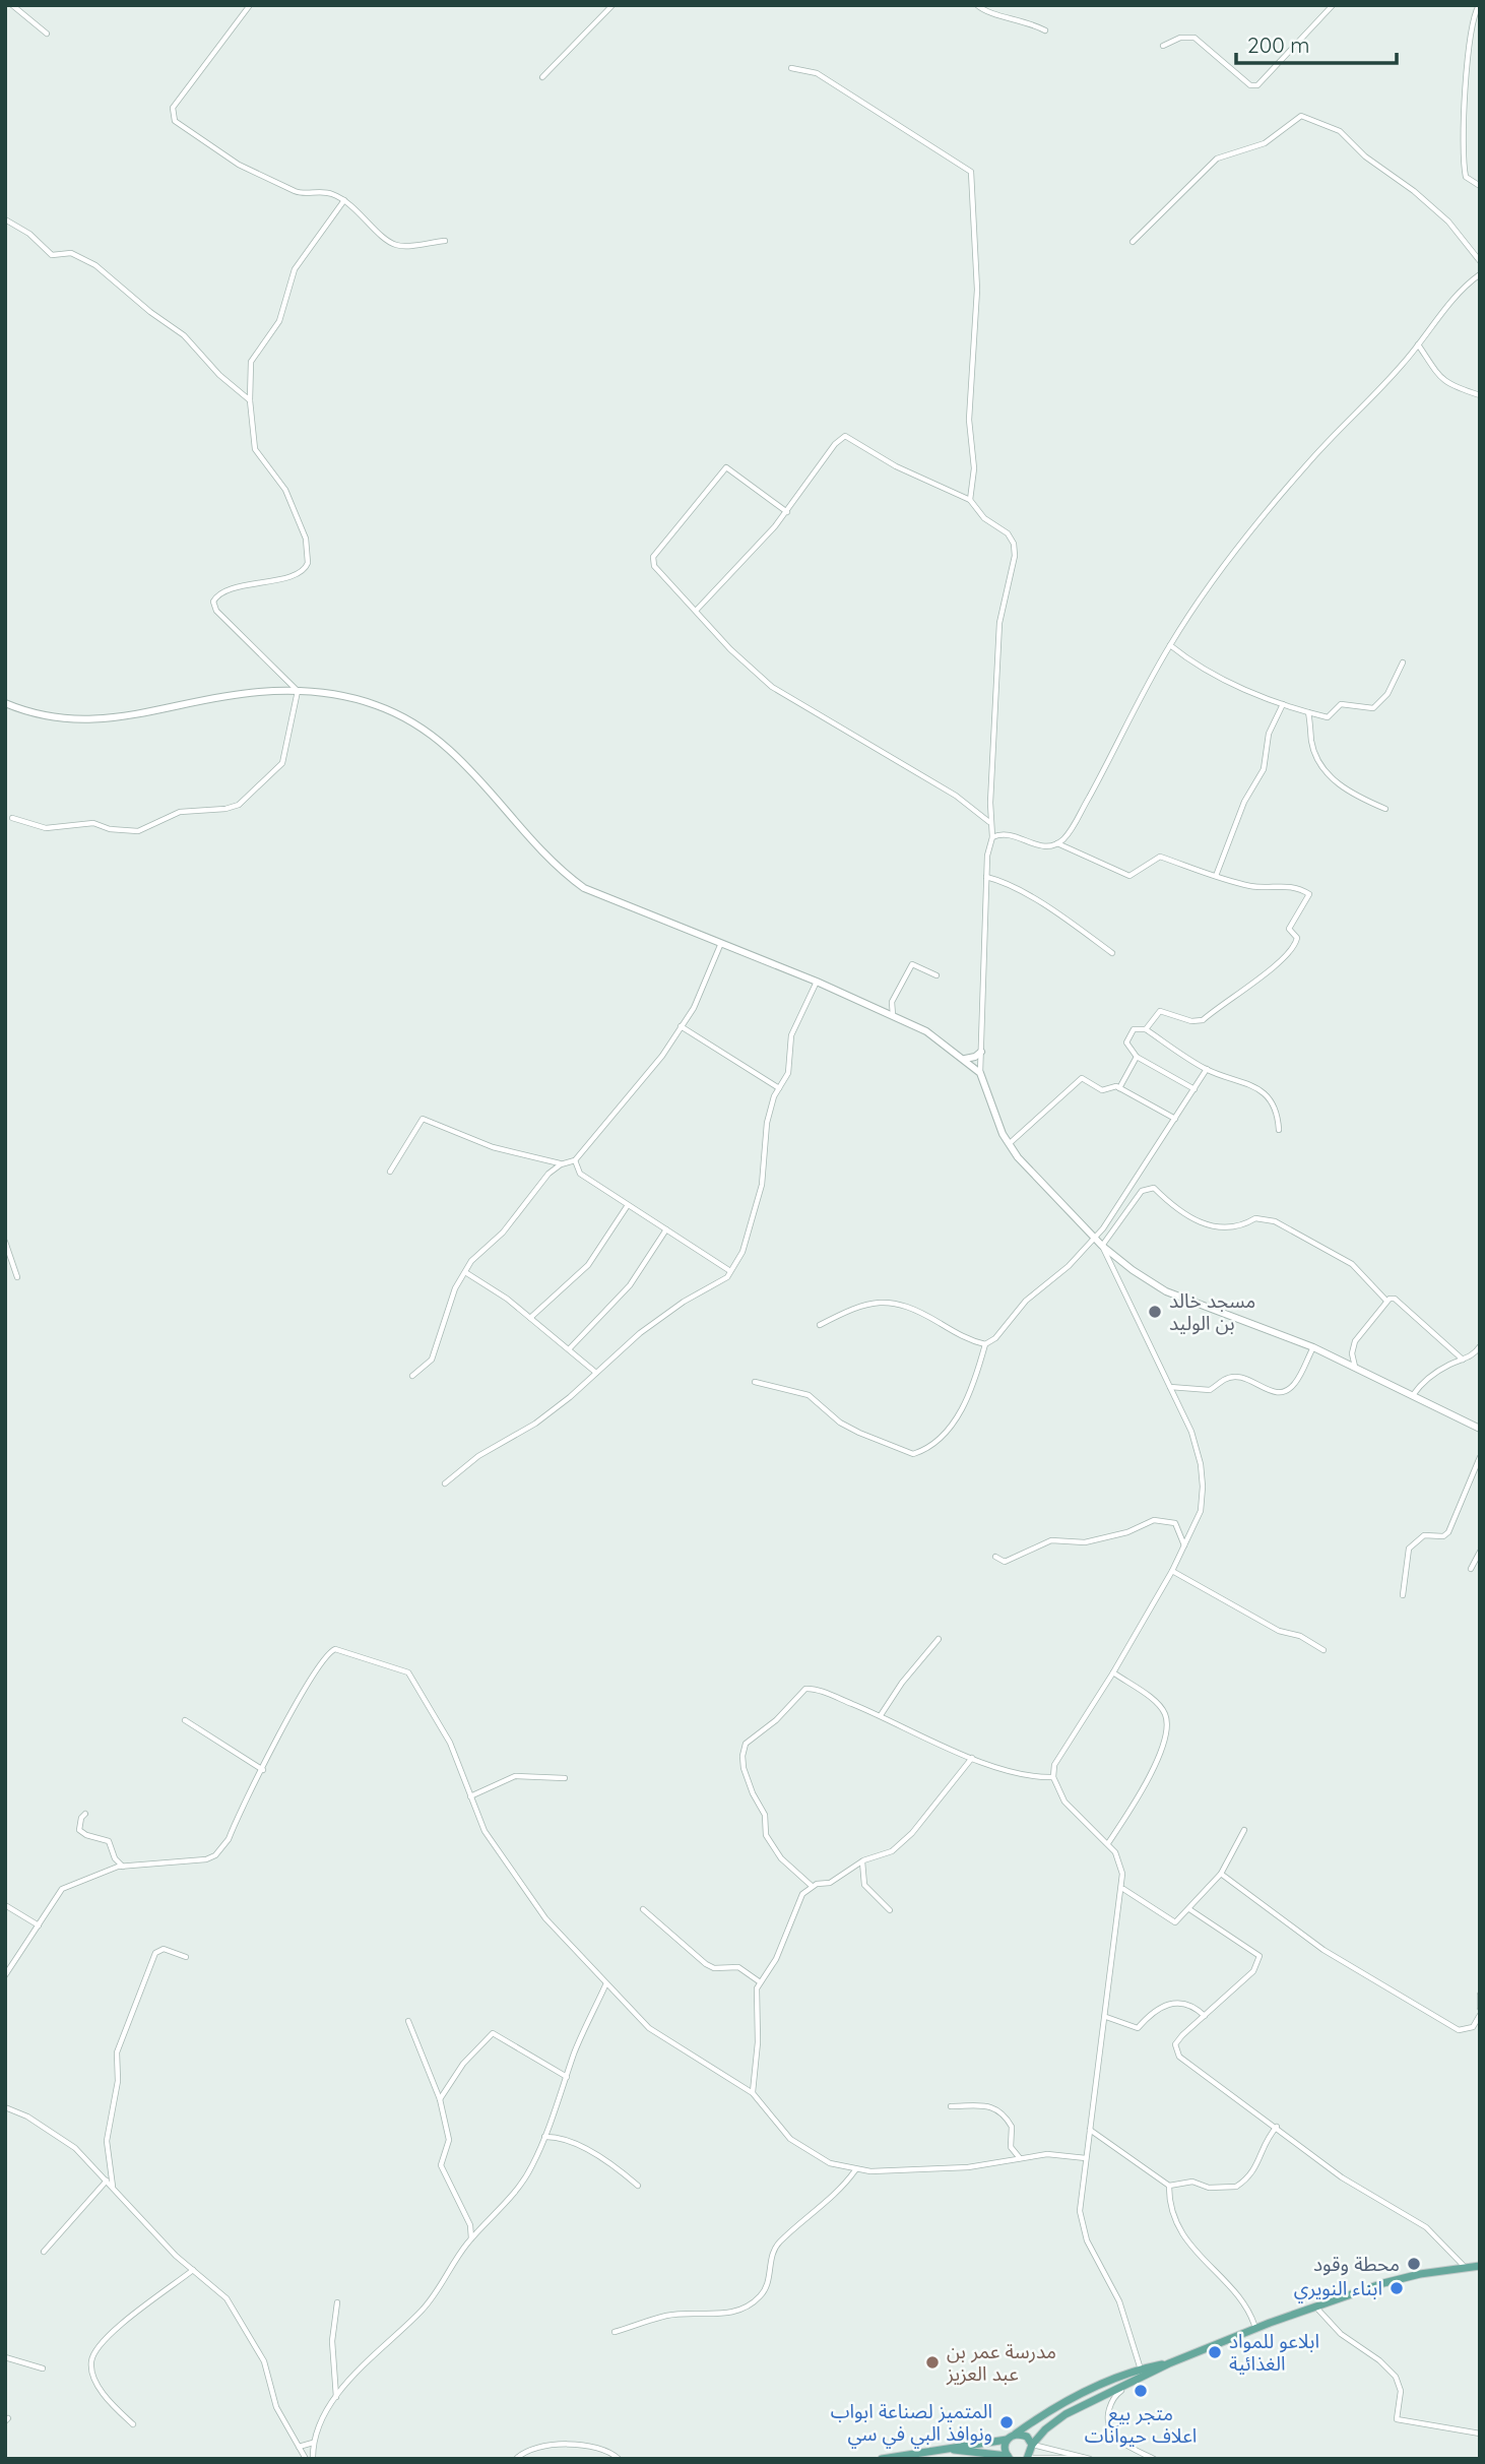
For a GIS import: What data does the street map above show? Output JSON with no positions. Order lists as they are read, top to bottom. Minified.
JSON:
{"places":["مسجد خالد بن الوليد","محطة وقود","ابناء النويري","ابلاعو للمواد الغذائية","مدرسة عمر بن عبد العزيز","متجر بيع اعلاف حيوانات","المتميز لصناعة ابواب ونوافذ البي في سي"],"scale_bar":"200 m"}
